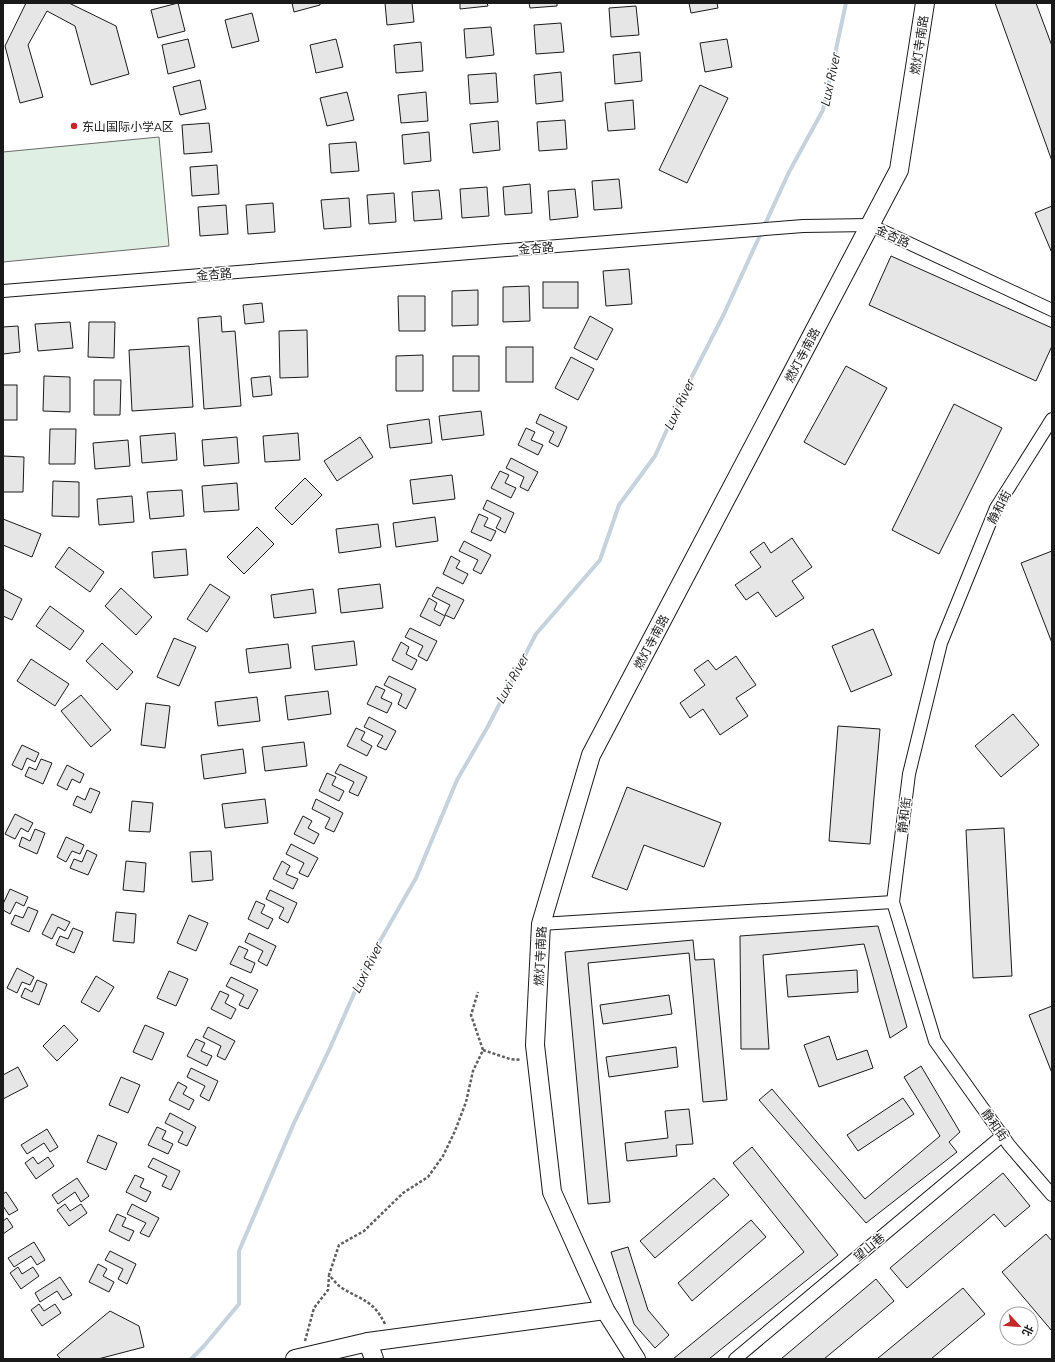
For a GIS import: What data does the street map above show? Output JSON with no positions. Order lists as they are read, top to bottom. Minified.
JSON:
{"streets":{"street":["燃灯寺南路","金杏路","静和街","望山巷"]},"crossings":[["燃灯寺南路","金杏路"],["静和街","望山巷"]],"water":["Luxi River"],"places":["东山国际小学A区"],"north":"bottom right"}
